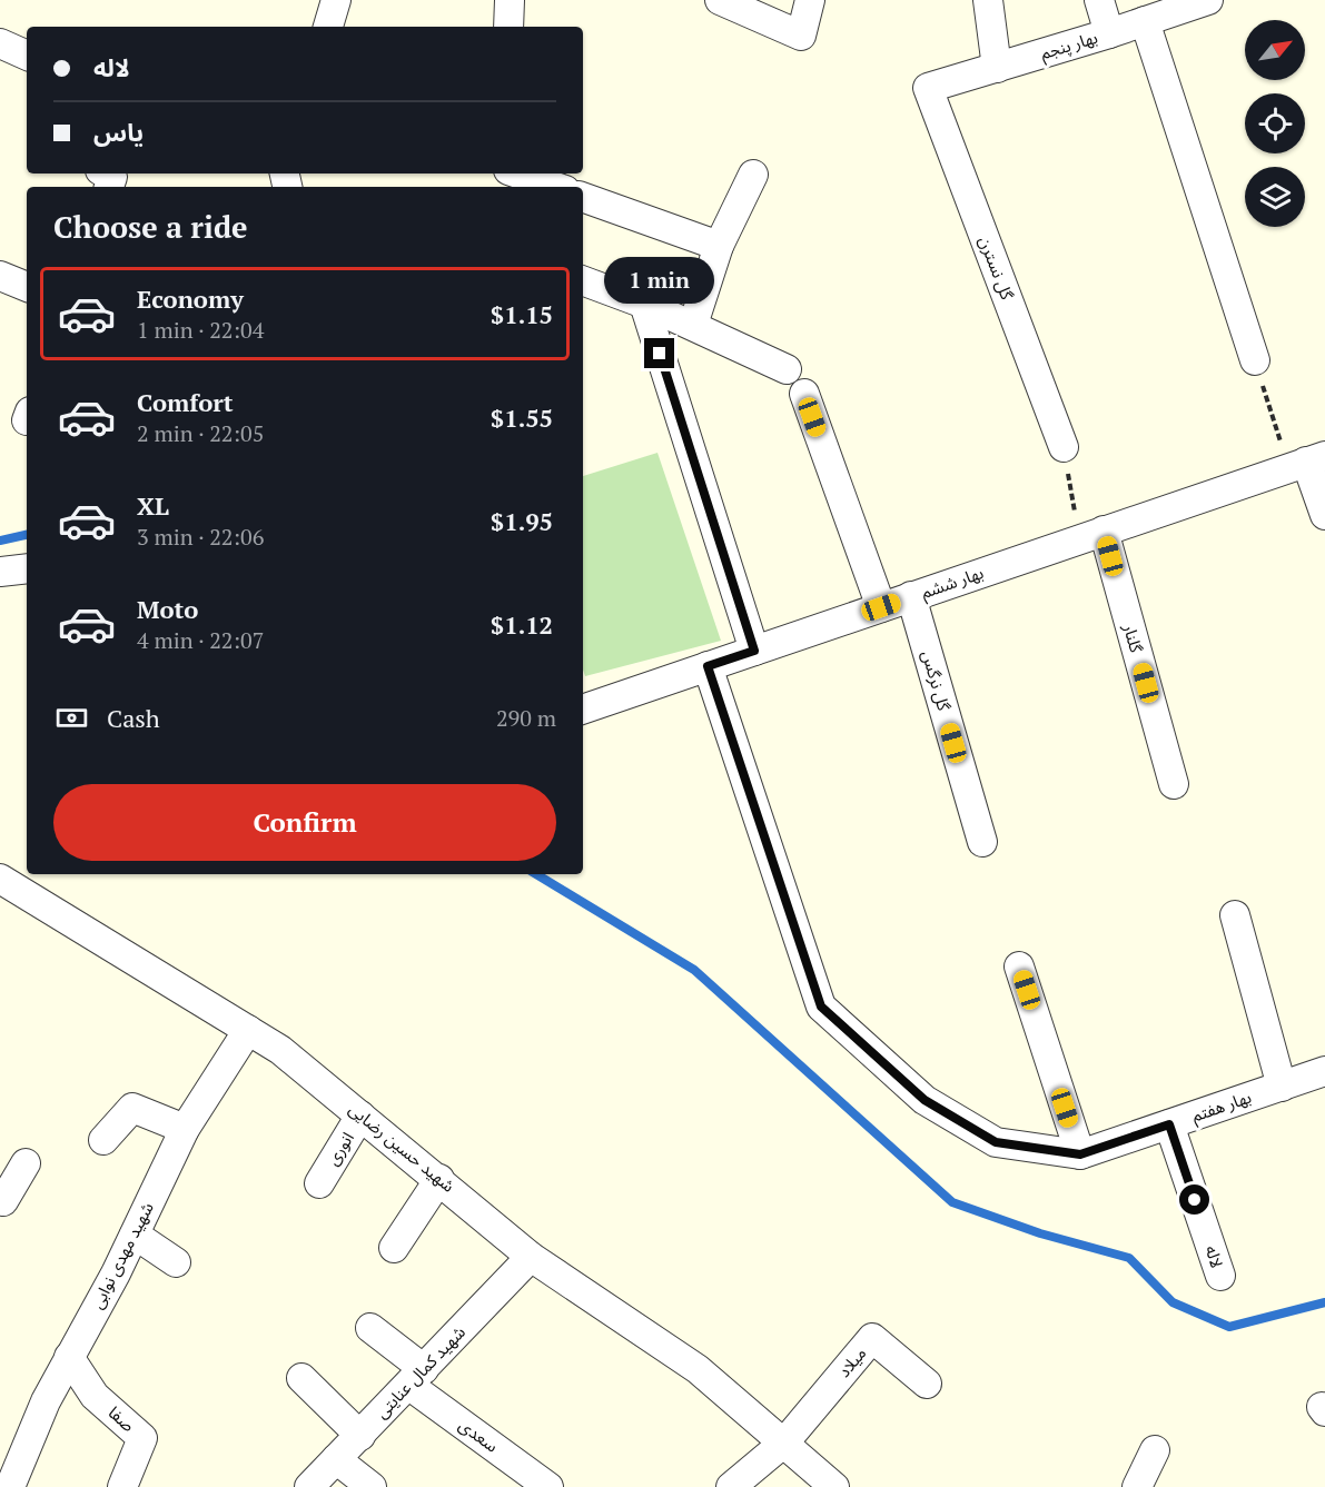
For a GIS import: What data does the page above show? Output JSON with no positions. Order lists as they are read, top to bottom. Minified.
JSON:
{"streets":{"street":["بهار پنجم","گل نسترن","بهار ششم","گلنار","گل نرگس","بهار هفتم","شهید حسین رضایی","انوری","شهید مهدی نوابی","لاله","میلاد","شهید کمال عنایتی","صفا","سعدی"]},"crossings":[["بهار پنجم","گل نسترن"],["بهار ششم","گلنار"],["بهار ششم","گل نرگس"],["بهار هفتم","لاله"],["شهید حسین رضایی","انوری"],["شهید حسین رضایی","شهید مهدی نوابی"],["شهید حسین رضایی","میلاد"],["شهید حسین رضایی","شهید کمال عنایتی"],["شهید مهدی نوابی","صفا"],["شهید کمال عنایتی","سعدی"]],"north":"top right","page":{"banner":["لاله","یاس"],"heading":"Choose a ride","bubble":"1 min","list":[{"name":"Economy","note":"1 min · 22:04","value":"$1.15"},{"name":"Comfort","note":"2 min · 22:05","value":"$1.55"},{"name":"XL","note":"3 min · 22:06","value":"$1.95"},{"name":"Moto","note":"4 min · 22:07","value":"$1.12"}],"pay":["Cash","290 m"],"buttons":"Confirm"}}
